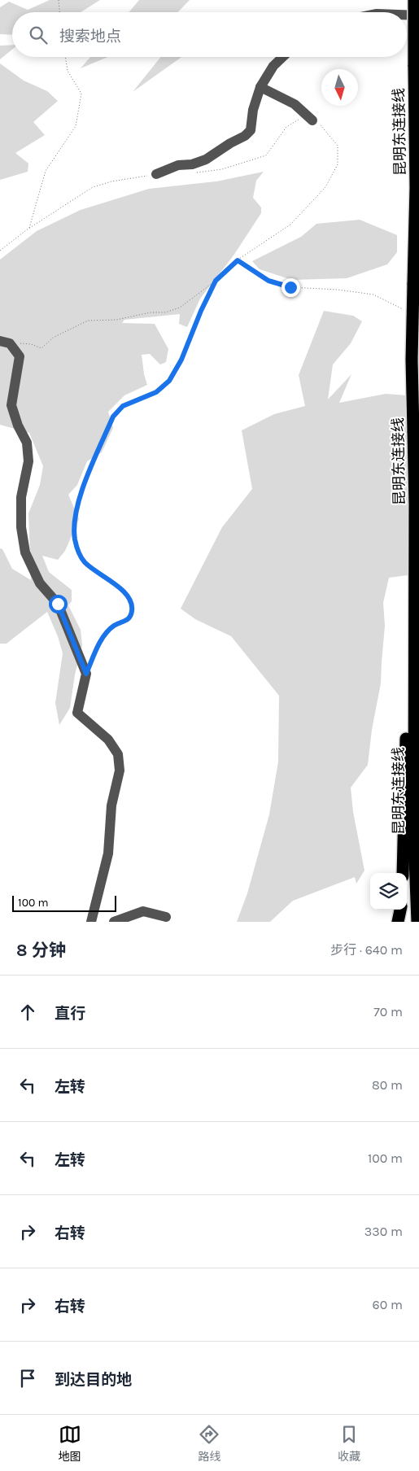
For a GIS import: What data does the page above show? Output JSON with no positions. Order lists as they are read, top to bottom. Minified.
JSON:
{"streets":{"highway":["昆明东连接线"]},"scale_bar":"100 m","north":"bottom","page":{"search":"搜索地点","scale":"100 m","heading":["8 分钟","步行 · 640 m"],"list":[["直行","70 m"],["左转","80 m"],["左转","100 m"],["右转","330 m"],["右转","60 m"],"到达目的地"],"nav":["地图","路线","收藏"]}}
